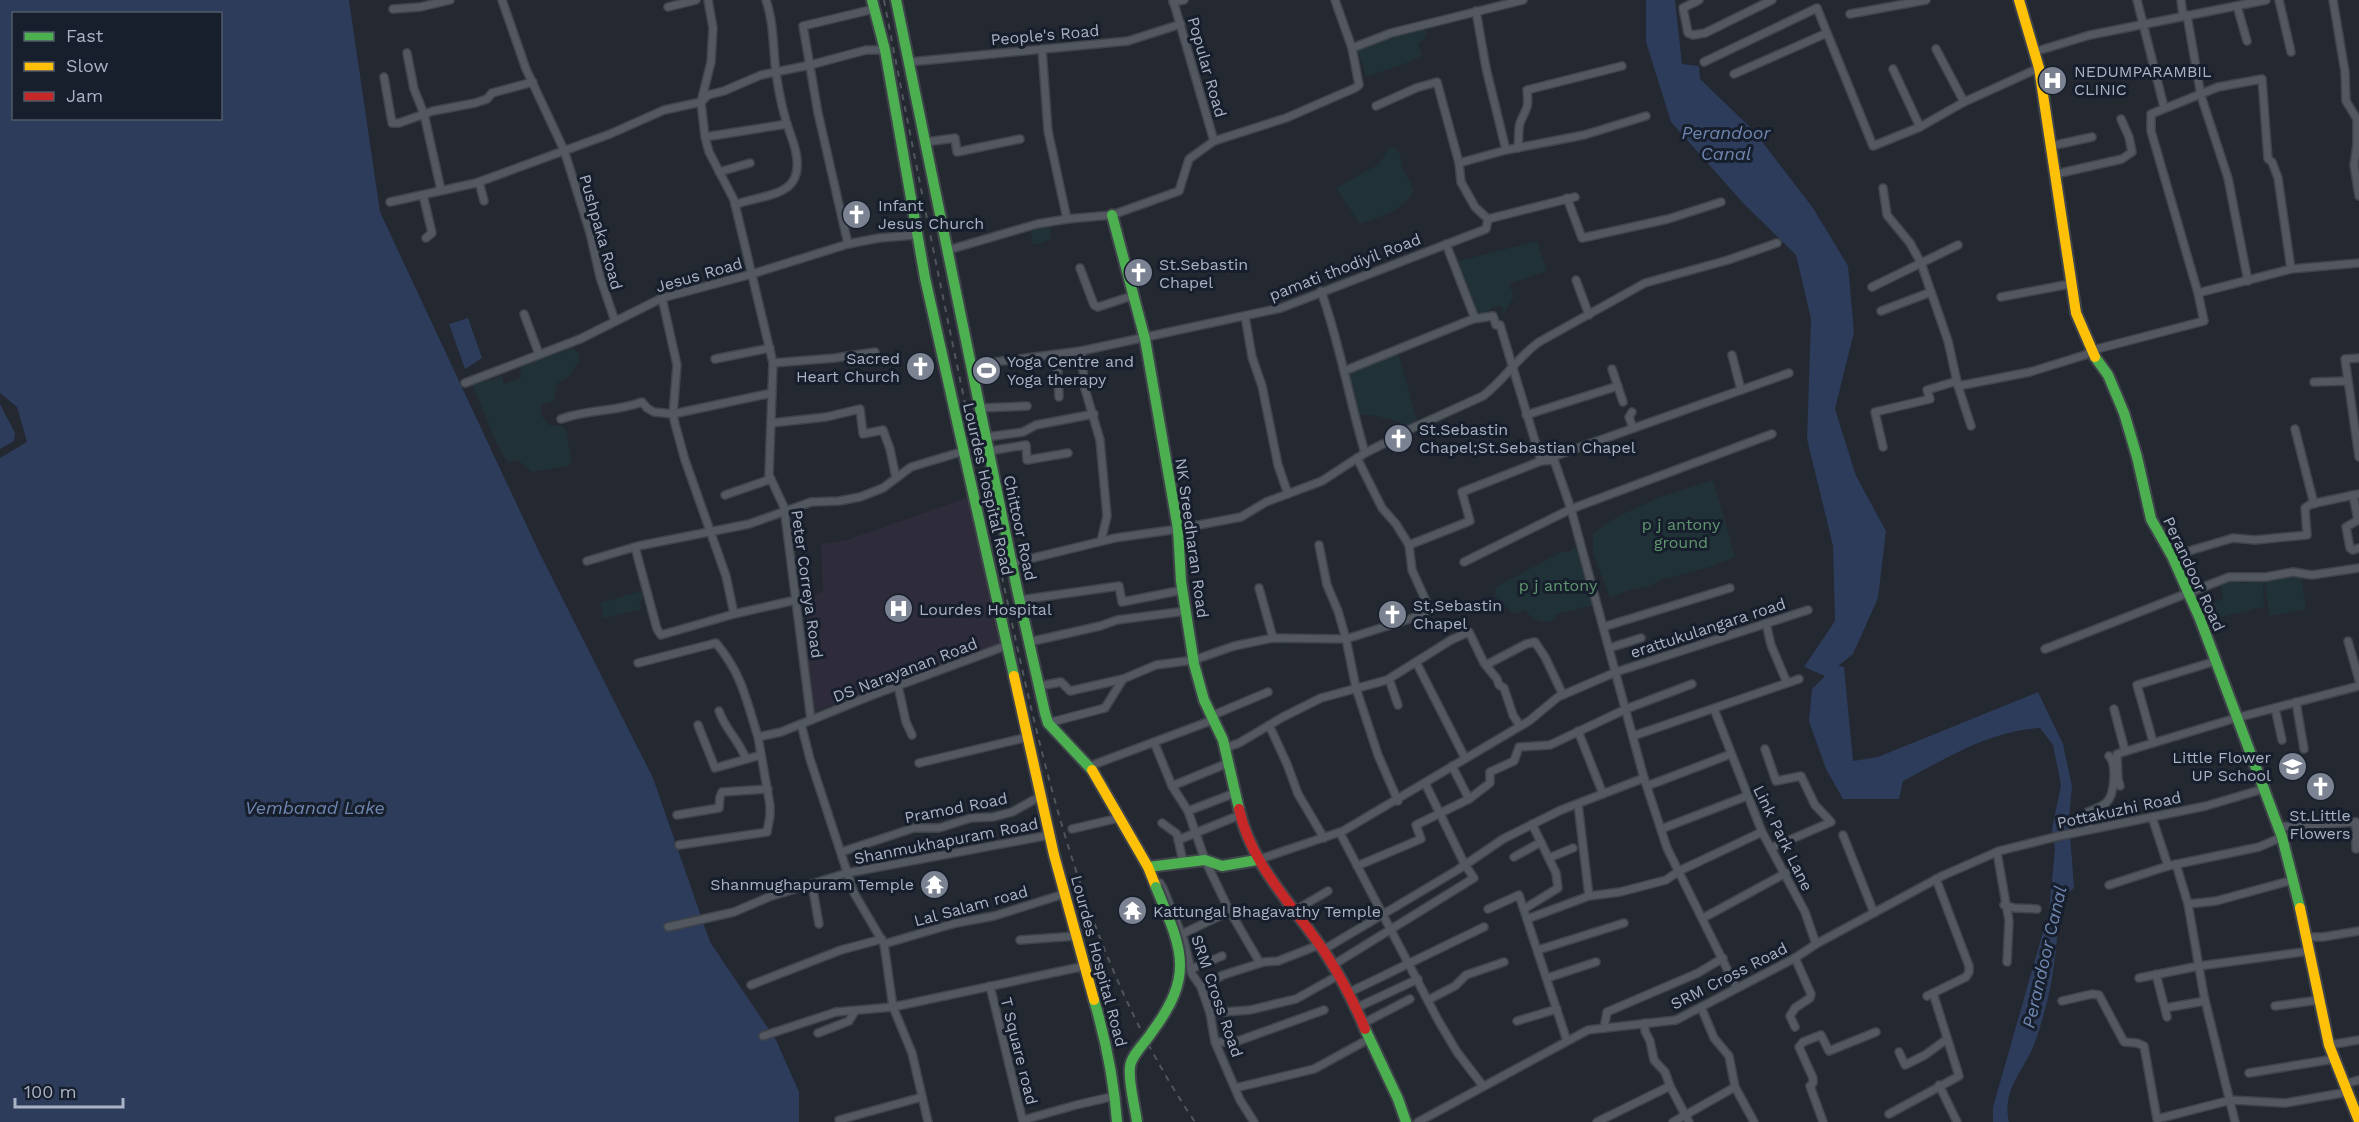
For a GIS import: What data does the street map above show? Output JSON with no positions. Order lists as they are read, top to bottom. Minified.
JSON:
{"streets":{"main road":["Lourdes Hospital Road","Chittoor Road","NK Sreedharan Road","Perandoor Road"],"street":["People's Road","Popular Road","Pushpaka Road","pamati thodiyil Road","Jesus Road","Peter Correya Road","erattukulangara road","DS Narayanan Road","Pramod Road","Pottakuzhi Road","Link Park Lane","Shanmukhapuram Road","Lal Salam road","SRM Cross Road","T Square road"]},"crossings":[["People's Road","Popular Road"],["People's Road","Chittoor Road"],["Pushpaka Road","Jesus Road"],["pamati thodiyil Road","Chittoor Road"],["pamati thodiyil Road","NK Sreedharan Road"],["Jesus Road","Lourdes Hospital Road"],["Jesus Road","Peter Correya Road"],["Lourdes Hospital Road","DS Narayanan Road"],["Lourdes Hospital Road","Pramod Road"],["Lourdes Hospital Road","Shanmukhapuram Road"],["Lourdes Hospital Road","Lal Salam road"],["NK Sreedharan Road","erattukulangara road"],["Perandoor Road","Pottakuzhi Road"],["Peter Correya Road","DS Narayanan Road"],["Pottakuzhi Road","SRM Cross Road"],["Link Park Lane","SRM Cross Road"]],"water":["Perandoor Canal","Vembanad Lake"],"parks":["p j antony ground","p j antony"],"places":{"hospital":["NEDUMPARAMBIL CLINIC","Lourdes Hospital"],"church":["Infant Jesus Church","St.Sebastin Chapel","Sacred Heart Church","St.Sebastin Chapel;St.Sebastian Chapel","St,Sebastin Chapel","St.Little Flowers"],"sports":["Yoga Centre and Yoga therapy"],"school or university":["Little Flower UP School"],"temple":["Shanmughapuram Temple","Kattungal Bhagavathy Temple"]},"legend":["Fast","Slow","Jam"],"scale_bar":"100 m"}
